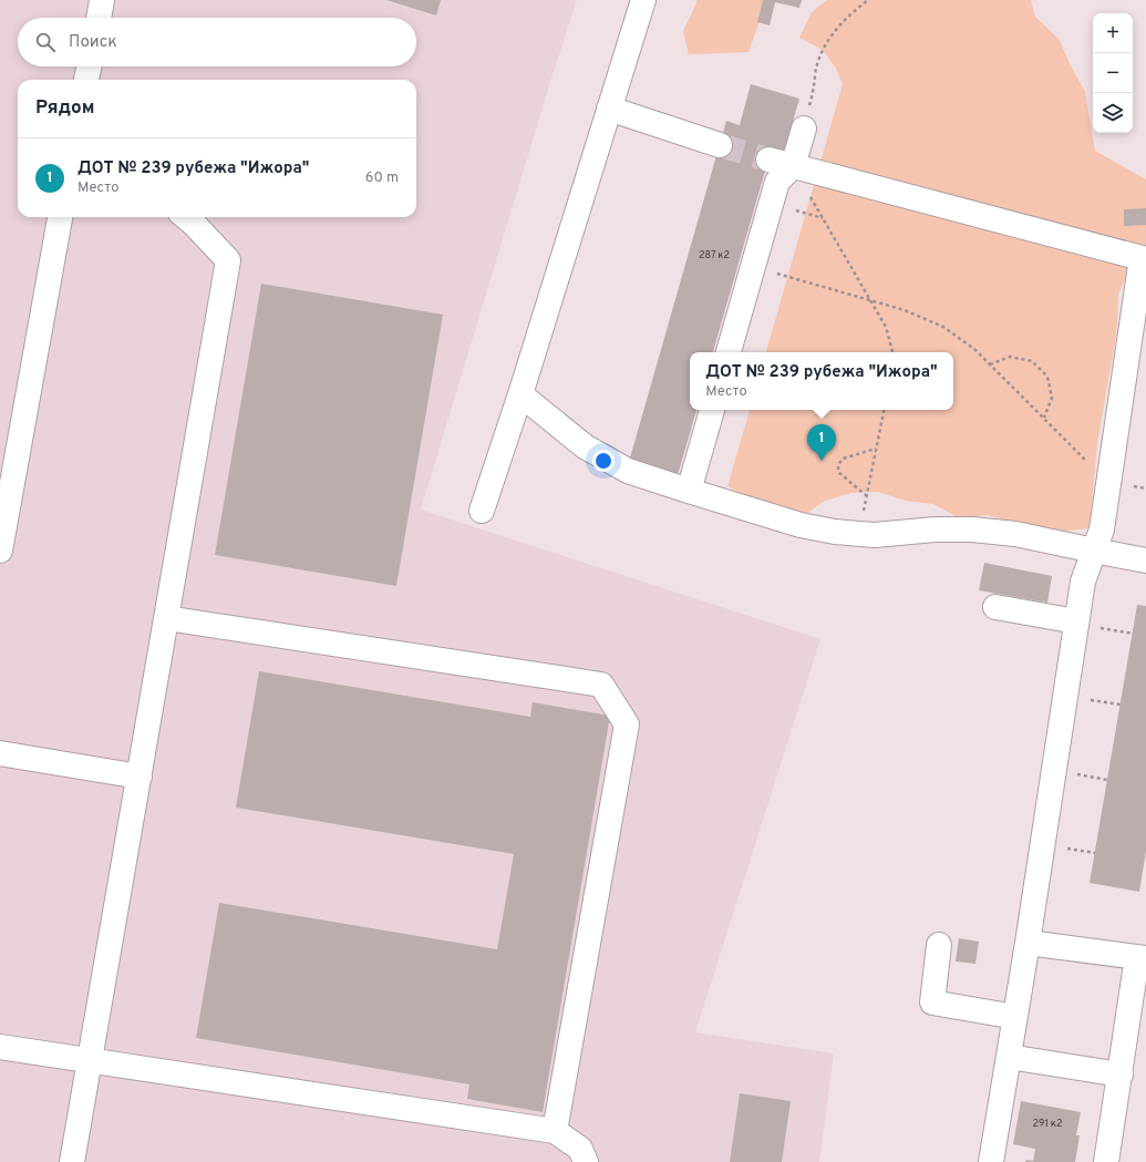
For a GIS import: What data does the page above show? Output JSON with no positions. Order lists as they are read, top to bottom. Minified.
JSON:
{"house_numbers":["287 к2","291 к2"],"page":{"map_buttons":["+","−"],"search":"Поиск","heading":"Рядом","list":[{"mark":"1","name":"ДОТ № 239 рубежа \"Ижора\"","note":"Место","value":"60 m"}],"popup":["ДОТ № 239 рубежа \"Ижора\"","Место"],"pins":"1"}}
